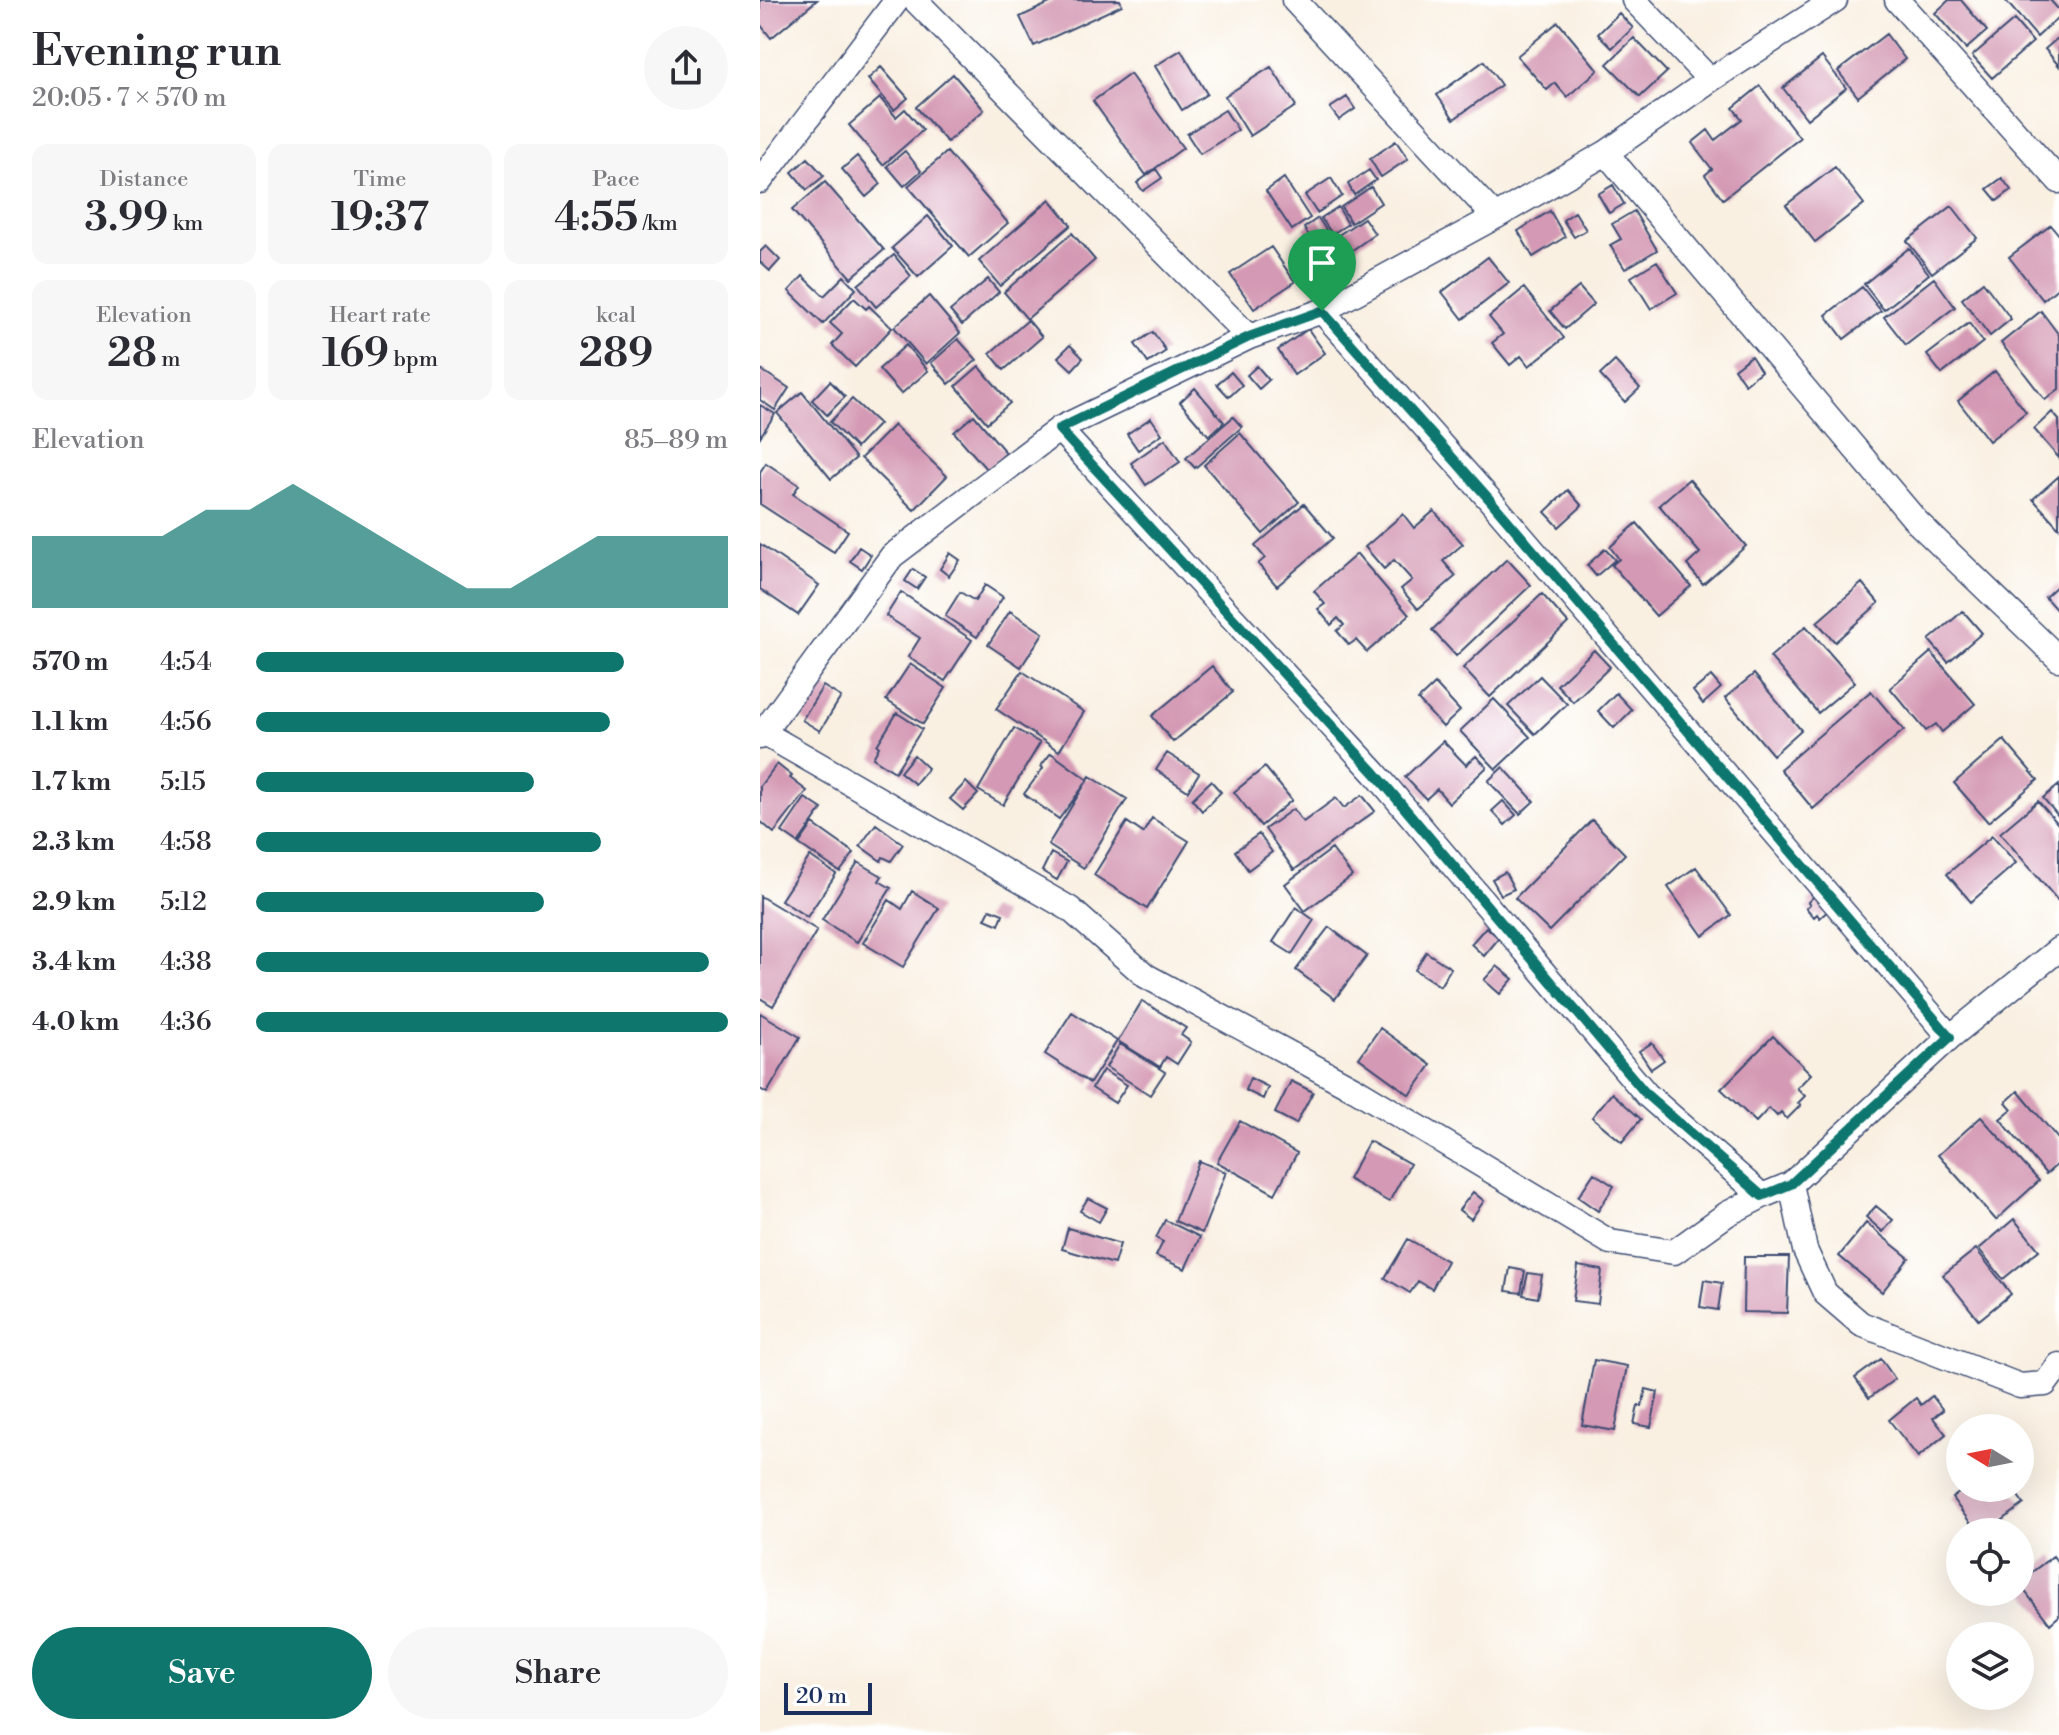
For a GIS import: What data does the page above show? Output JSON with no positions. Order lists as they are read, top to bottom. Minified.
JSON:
{"scale_bar":"20 m","north":"left","page":{"heading":["Evening run","20:05 · 7 × 570 m"],"stats":[["Distance","3.99 km"],["Time","19:37"],["Pace","4:55 /km"],["Elevation","28 m"],["Heart rate","169 bpm"],["kcal","289"]],"chart":["Elevation","85–89 m"],"list":[{"name":"570 m","note":"4:54"},{"name":"1.1 km","note":"4:56"},{"name":"1.7 km","note":"5:15"},{"name":"2.3 km","note":"4:58"},{"name":"2.9 km","note":"5:12"},{"name":"3.4 km","note":"4:38"},{"name":"4.0 km","note":"4:36"}],"buttons":["Save","Share"],"scale":"20 m"}}
